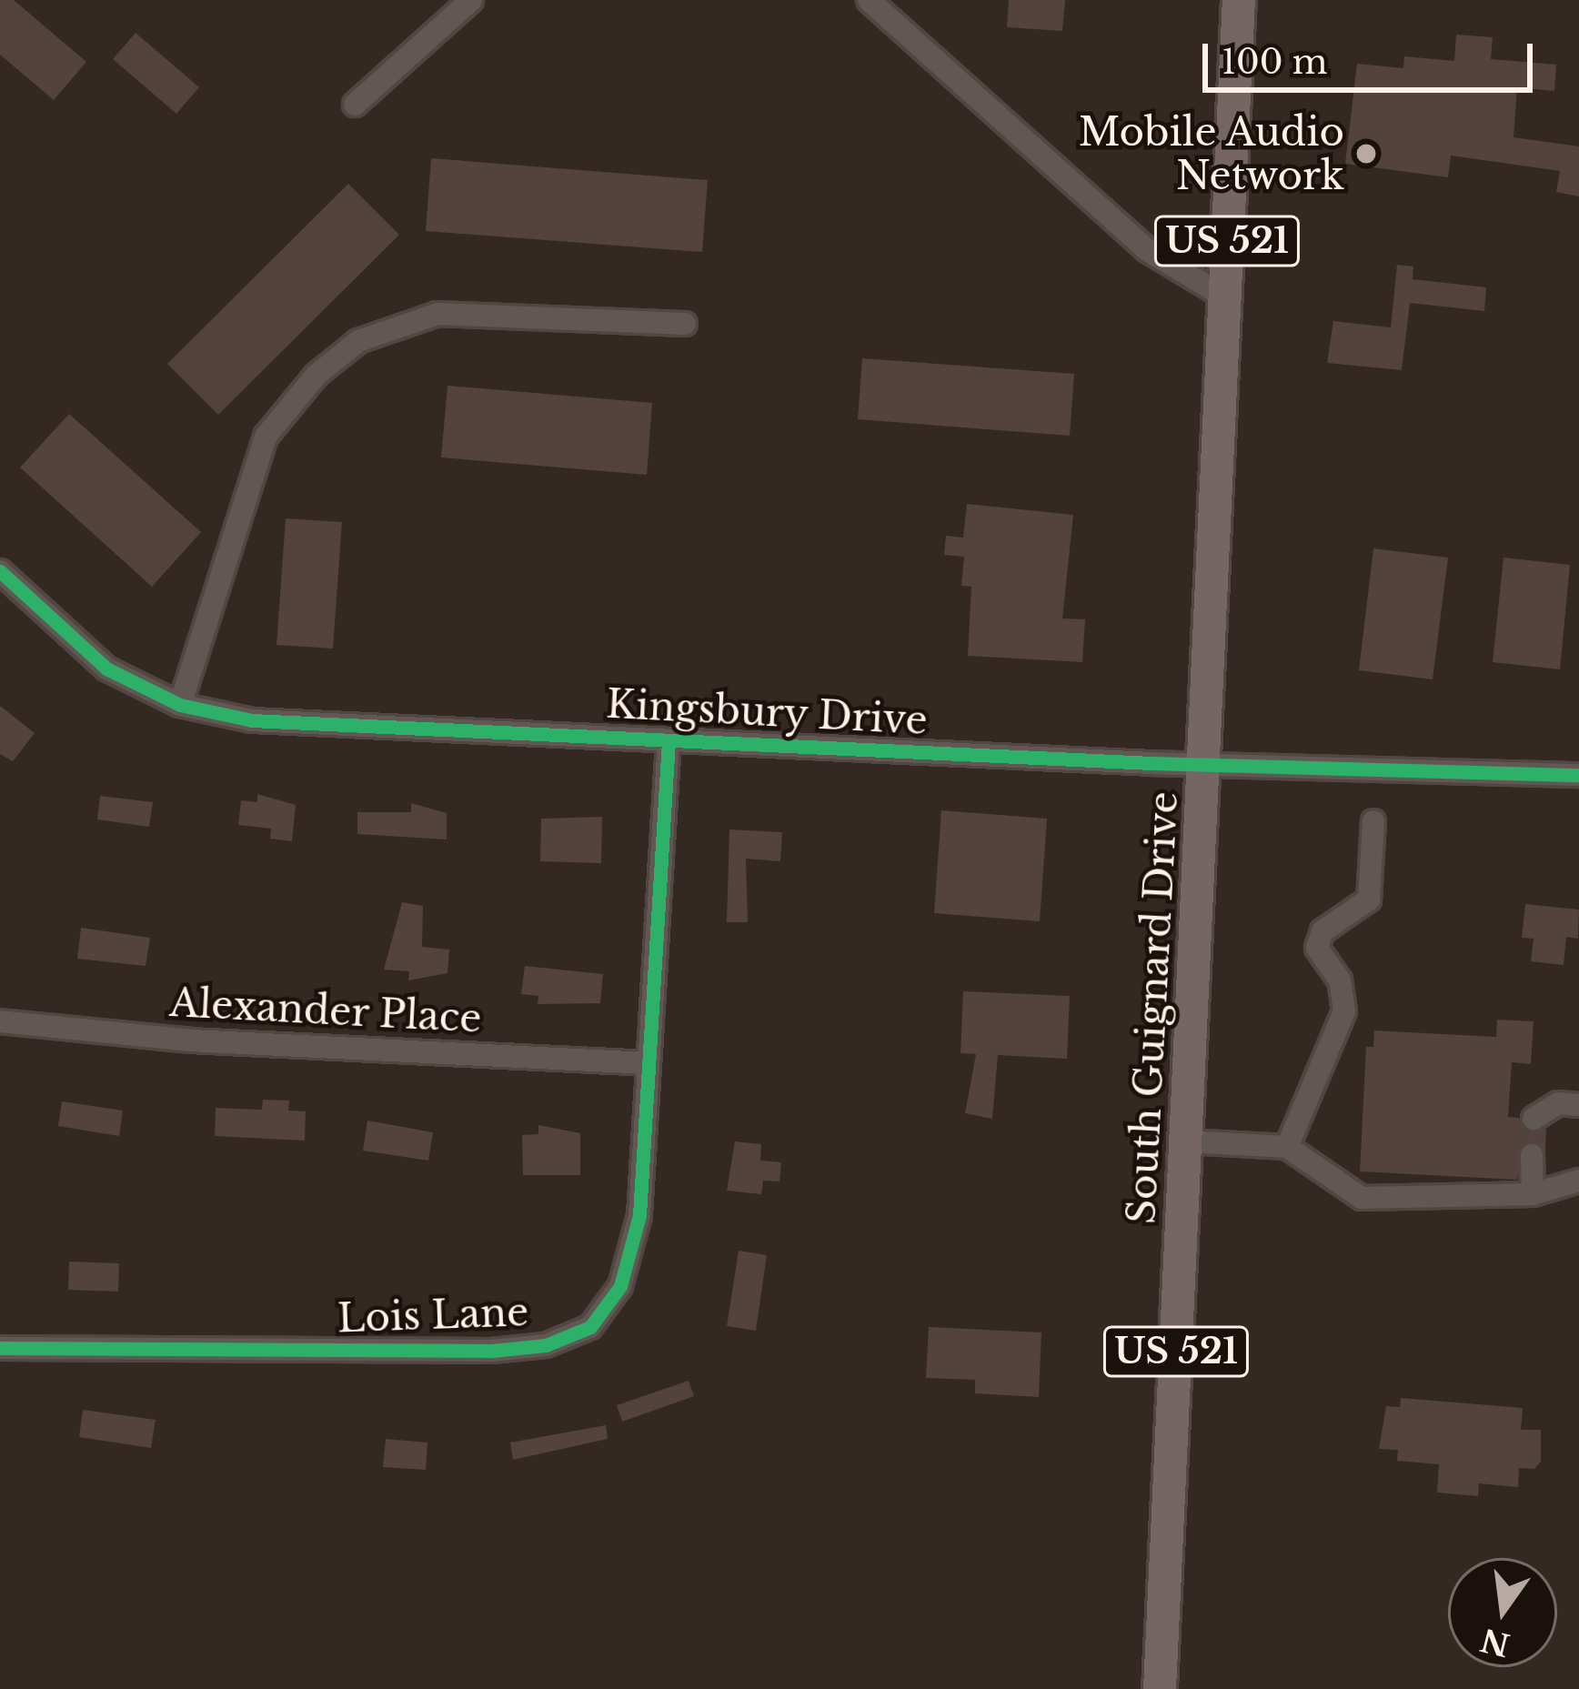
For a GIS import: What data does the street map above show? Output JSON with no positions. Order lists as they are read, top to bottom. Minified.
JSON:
{"streets":{"highway":["US 521","South Guignard Drive"],"street":["Kingsbury Drive","Alexander Place","Lois Lane"]},"crossings":[["Kingsbury Drive","South Guignard Drive"],["Kingsbury Drive","Lois Lane"],["Alexander Place","Lois Lane"]],"places":["Mobile Audio Network"],"scale_bar":"100 m","north":"bottom"}
